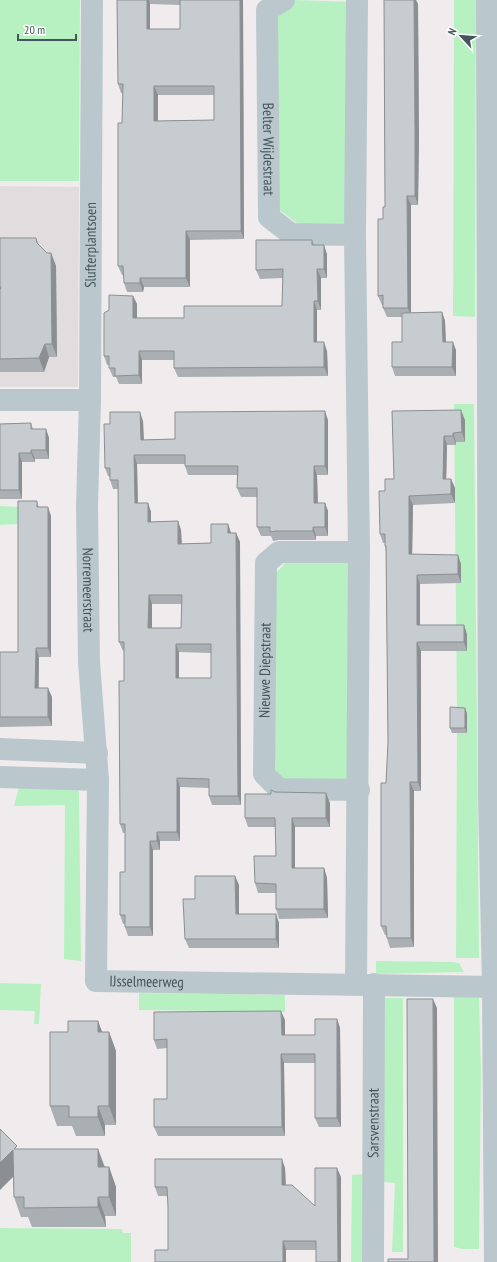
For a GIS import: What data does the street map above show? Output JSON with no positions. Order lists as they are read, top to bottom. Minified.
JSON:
{"streets":{"street":["Belter Wijdestraat","Slufterplantsoen","Norremeerstraat","Nieuwe Diepstraat","IJsselmeerweg","Sarsvenstraat"]},"crossings":[["Slufterplantsoen","Norremeerstraat"],["Norremeerstraat","IJsselmeerweg"],["IJsselmeerweg","Sarsvenstraat"]],"scale_bar":"20 m","north":"top left"}
